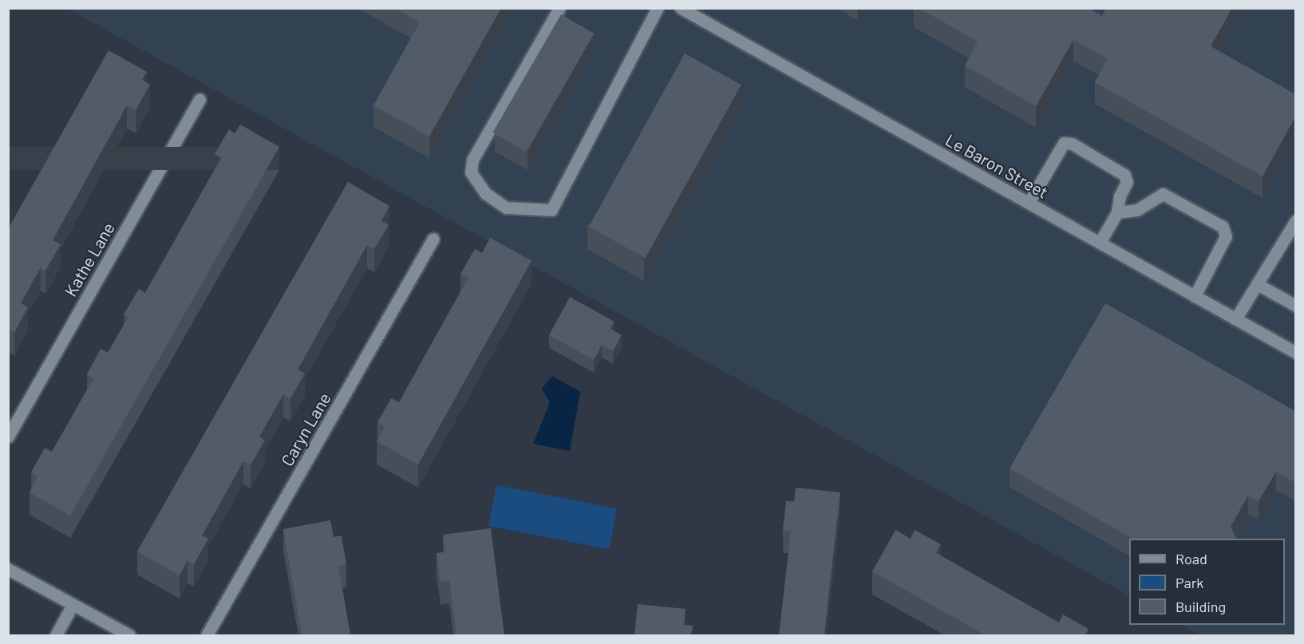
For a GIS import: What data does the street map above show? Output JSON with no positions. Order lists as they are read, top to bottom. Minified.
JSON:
{"streets":{"street":["Le Baron Street","Kathe Lane","Caryn Lane"]},"legend":["Road","Park","Building"]}
